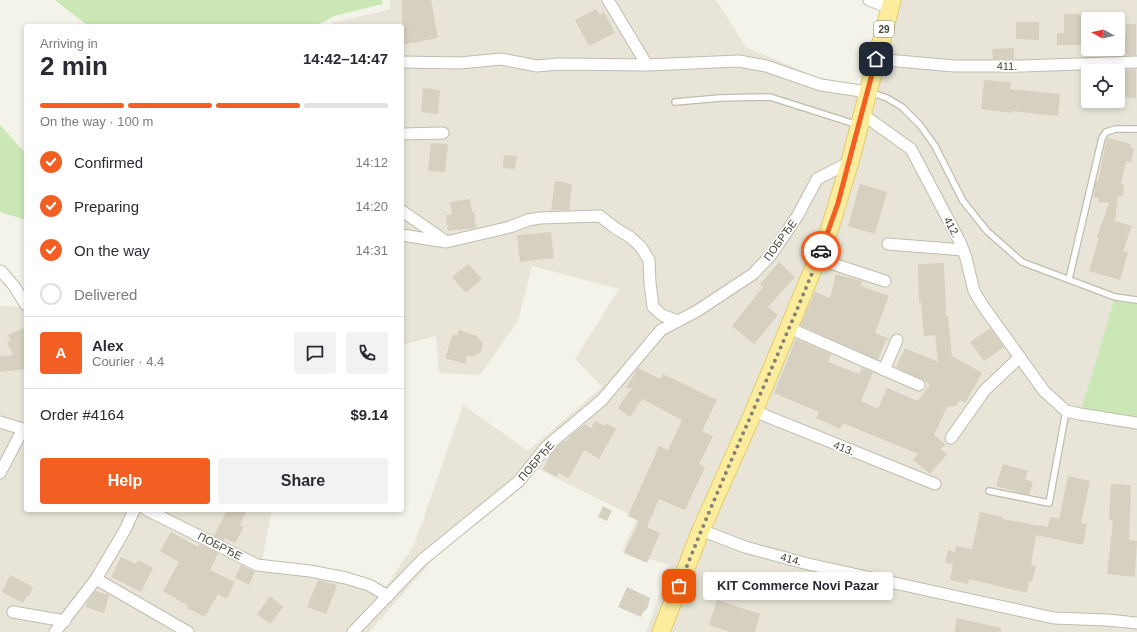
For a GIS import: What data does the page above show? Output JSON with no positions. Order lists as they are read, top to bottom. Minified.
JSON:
{"streets":{"main road":["29"],"street":["411.","412.","ПОБРЂЕ","413.","414."]},"crossings":[["29","411."],["29","412."],["29","ПОБРЂЕ"],["29","413."],["29","414."]],"places":["KIT Commerce Novi Pazar"],"north":"left","page":{"heading":["2 min","Arriving in","14:42–14:47"],"panel":["Alex","Courier · 4.4","Order #4164","$9.14"],"bar":"On the way · 100 m","list":[["Confirmed","14:12"],["Preparing","14:20"],["On the way","14:31"],"Delivered"],"round":"A","buttons":["Help","Share"],"bubble":"KIT Commerce Novi Pazar"}}
